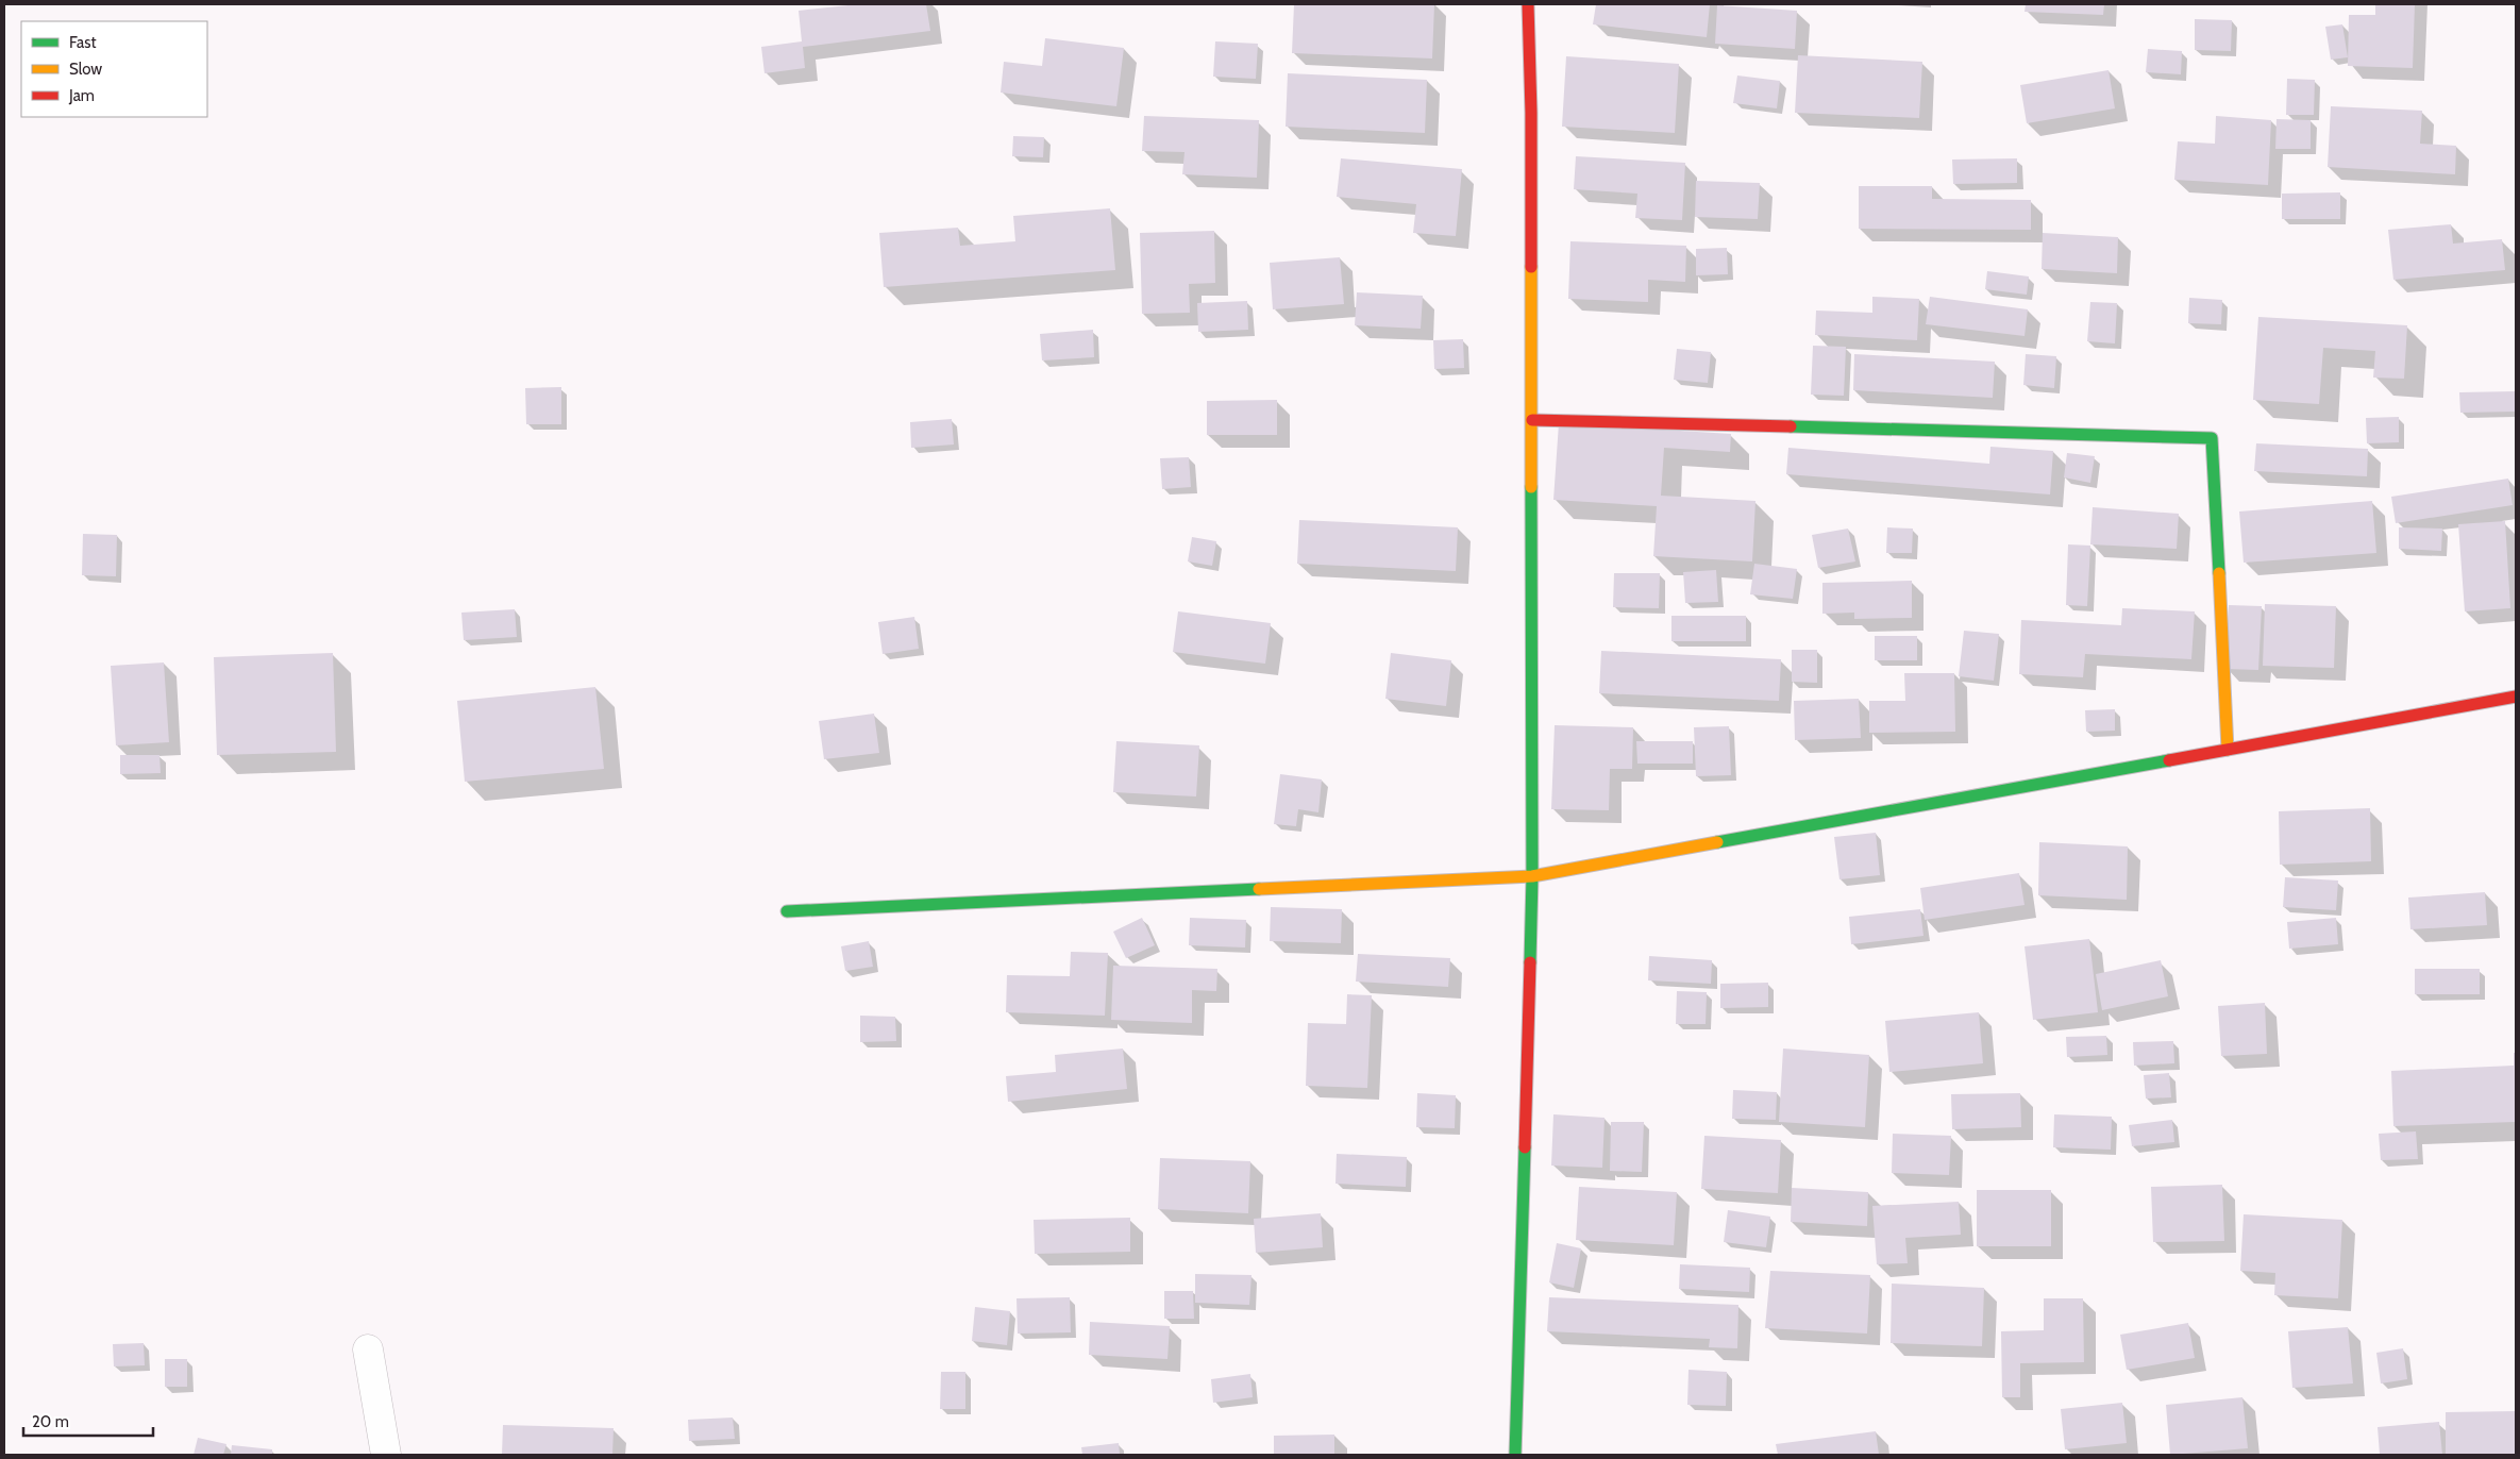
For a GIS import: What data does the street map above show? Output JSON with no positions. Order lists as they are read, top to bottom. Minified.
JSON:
{"legend":["Fast","Slow","Jam"],"scale_bar":"20 m"}
